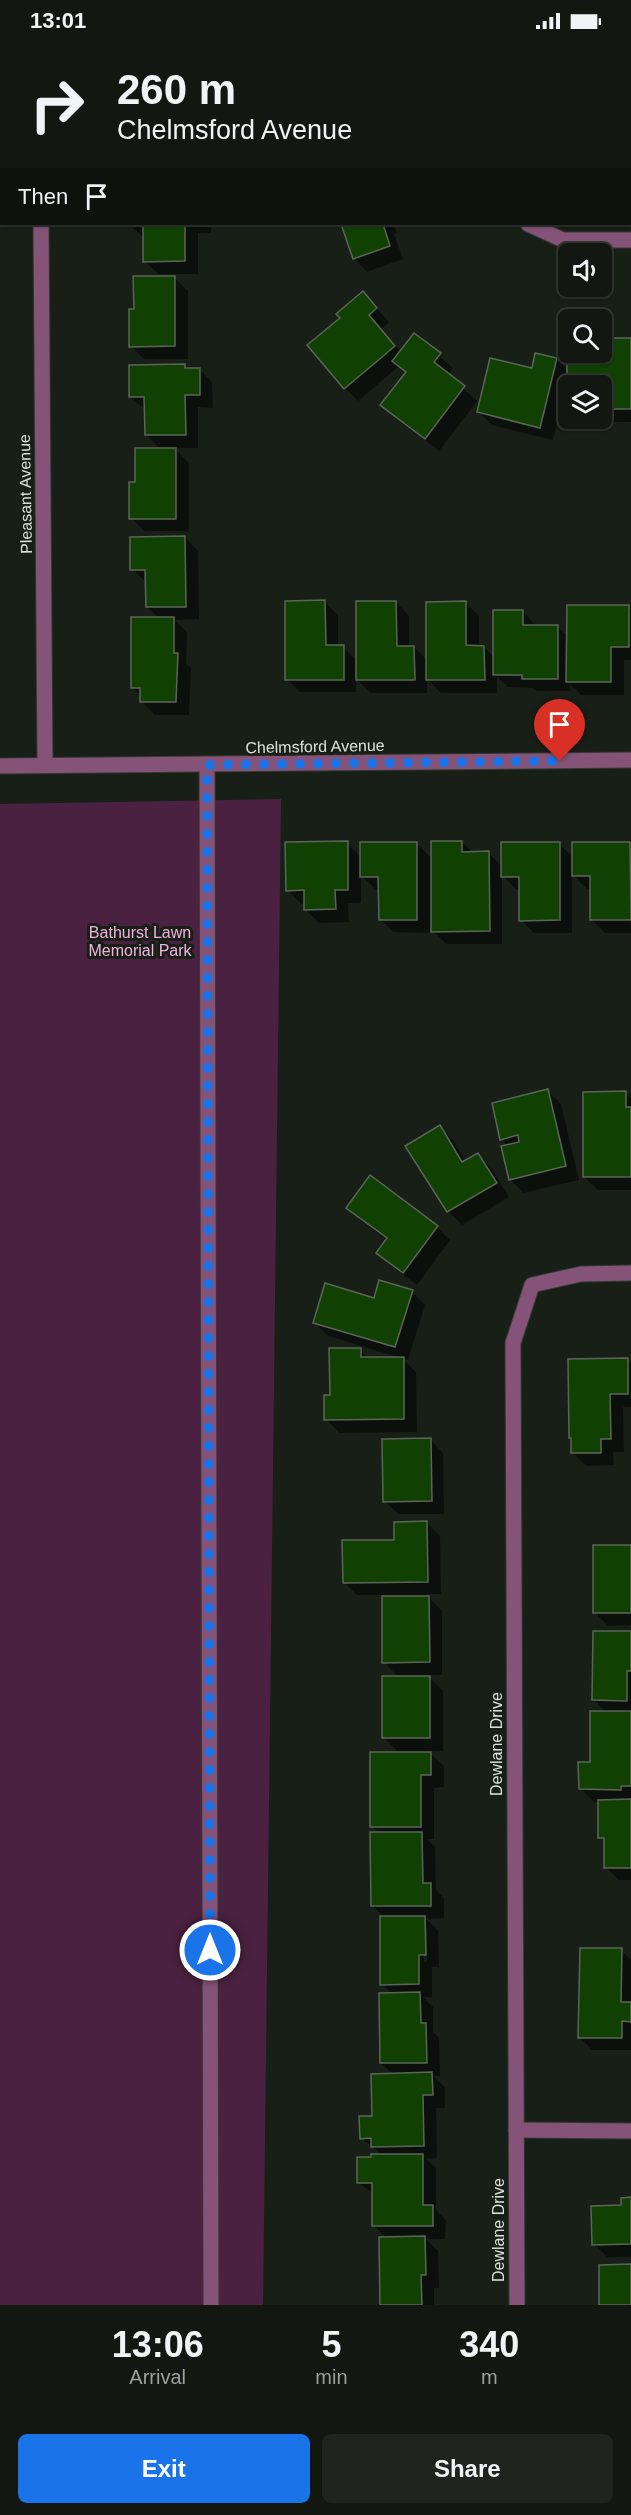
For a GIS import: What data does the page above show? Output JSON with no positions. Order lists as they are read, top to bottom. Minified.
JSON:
{"streets":{"street":["Pleasant Avenue","Chelmsford Avenue","Dewlane Drive"]},"crossings":[["Pleasant Avenue","Chelmsford Avenue"]],"parks":["Bathurst Lawn Memorial Park"],"page":{"status":"13:01","turn":["260 m","Chelmsford Avenue"],"then":"Then","eta":["13:06","Arrival","5","min","340","m"],"buttons":["Exit","Share"]}}
